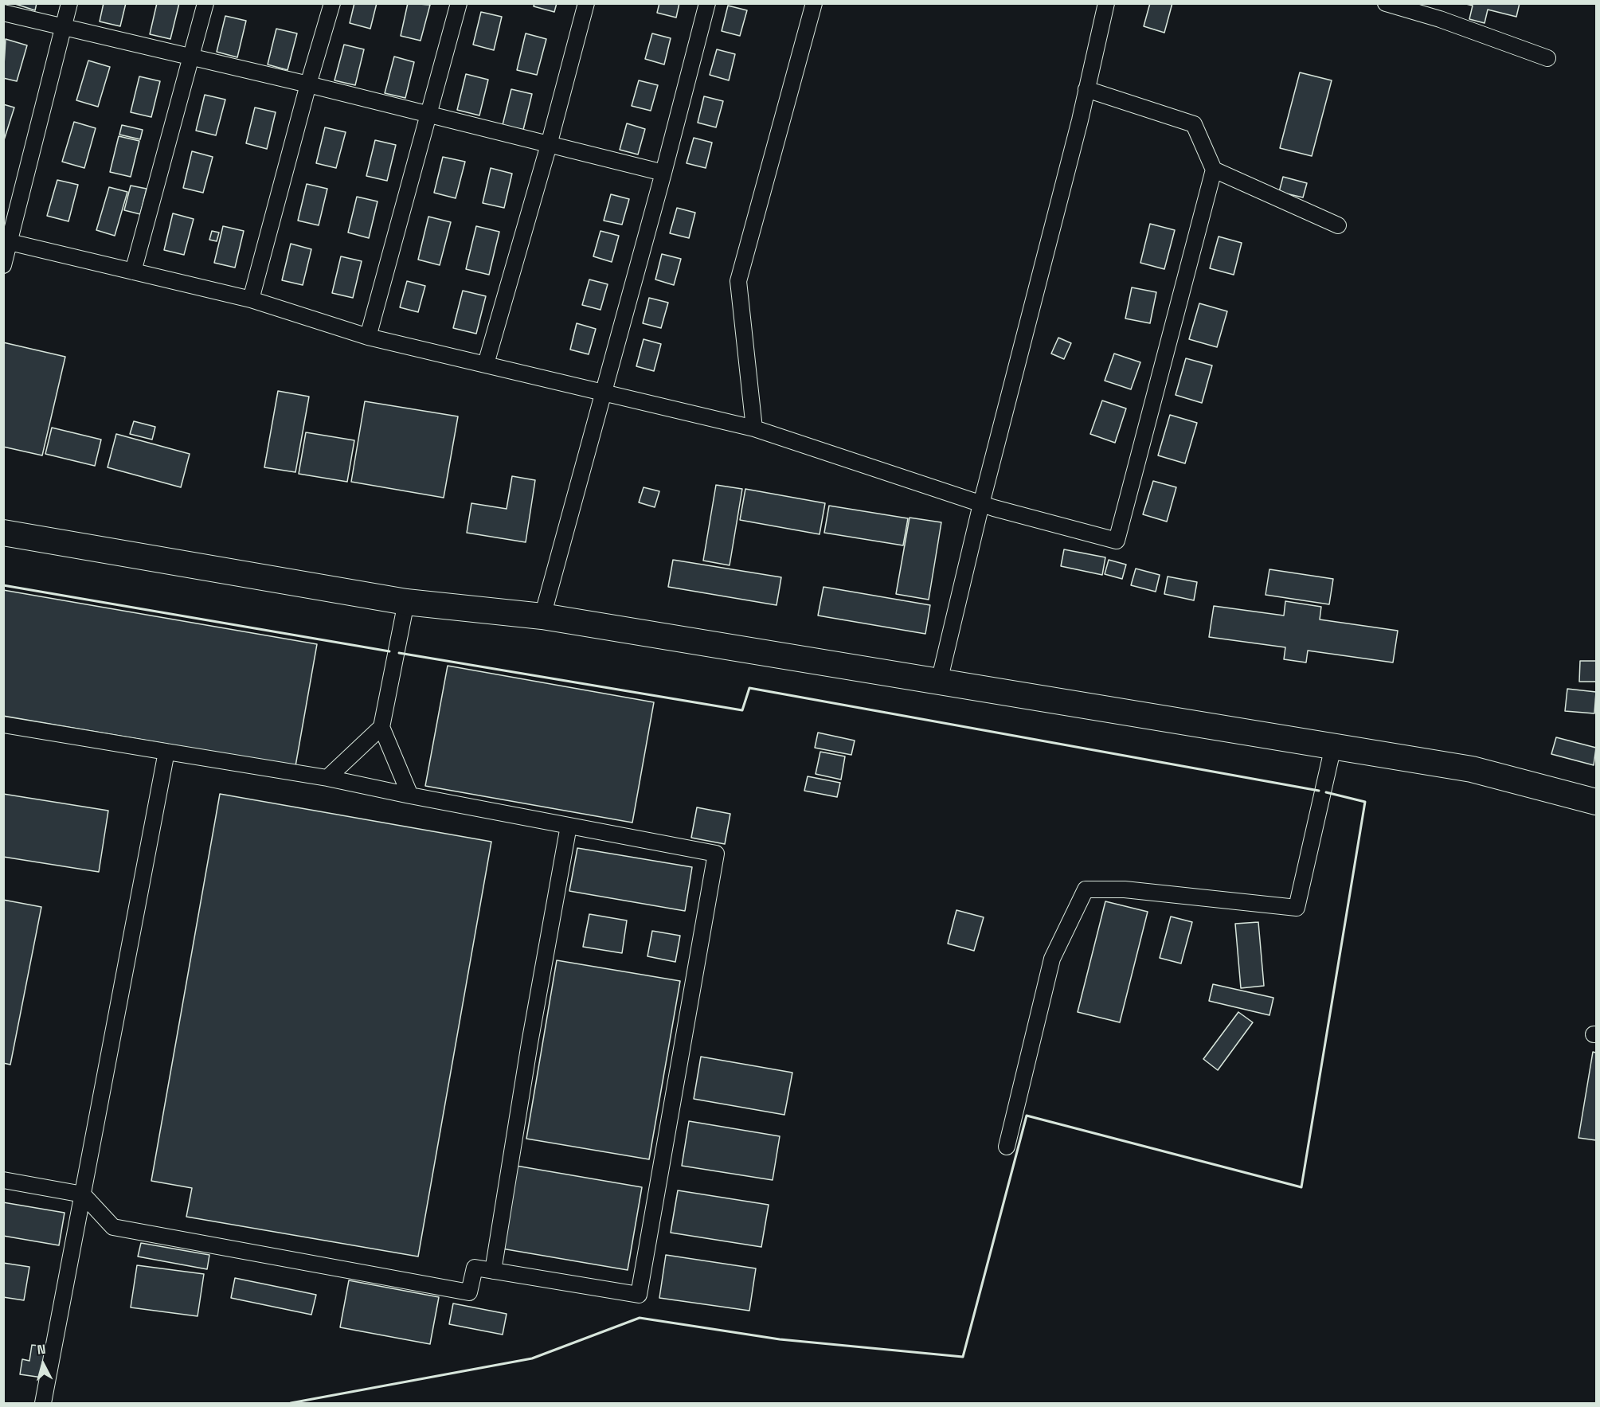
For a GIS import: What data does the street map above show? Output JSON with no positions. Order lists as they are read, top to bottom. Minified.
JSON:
{"north":"top"}
